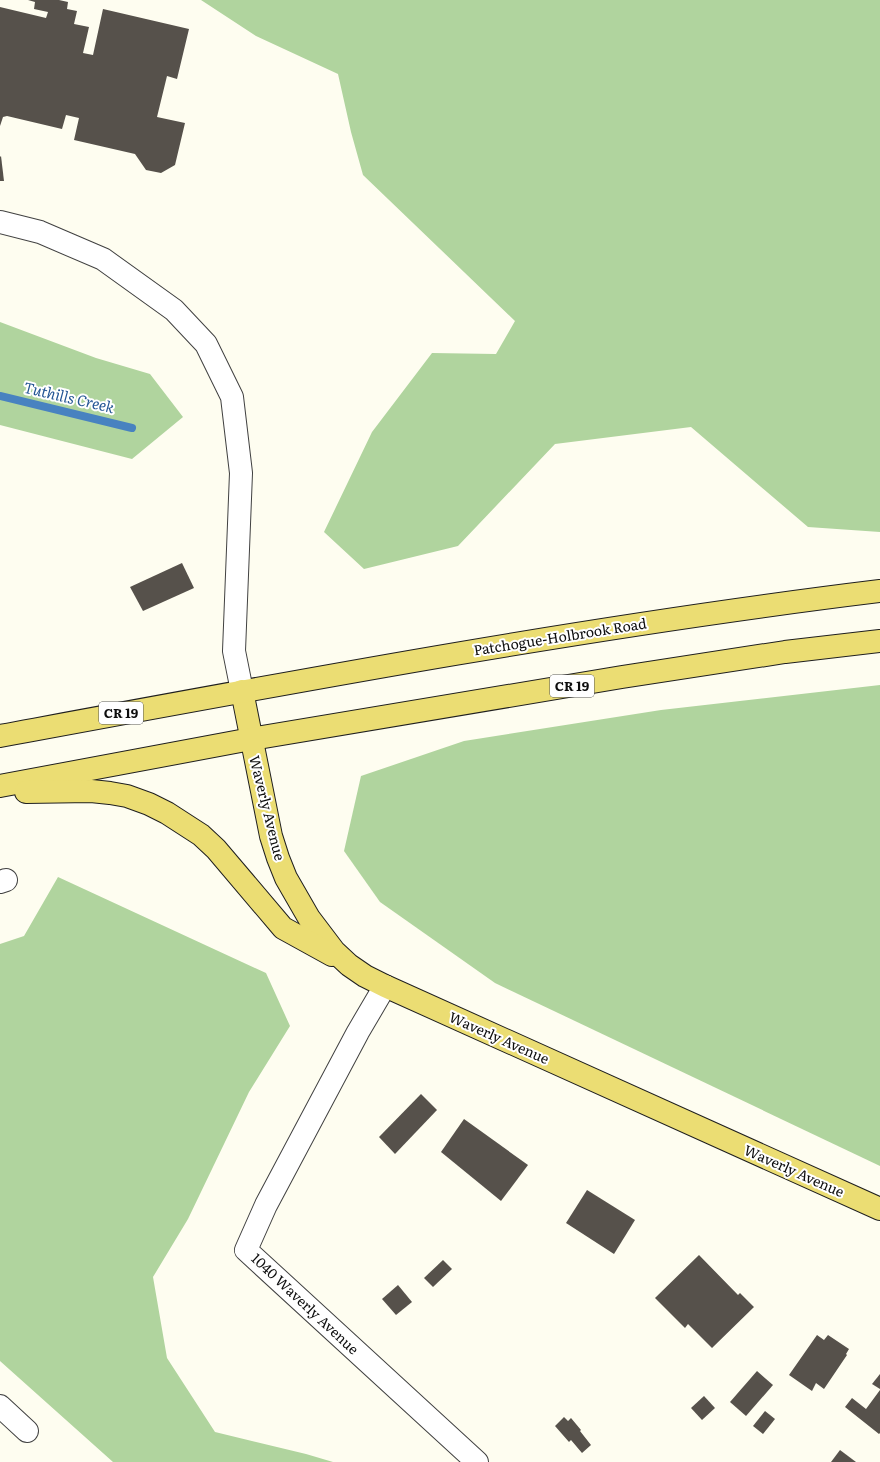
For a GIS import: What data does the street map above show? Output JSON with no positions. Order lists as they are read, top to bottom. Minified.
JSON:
{"streets":{"main road":["Patchogue-Holbrook Road","CR 19","Waverly Avenue"],"lane":["1040 Waverly Avenue"]},"crossings":[["Patchogue-Holbrook Road","CR 19"],["Patchogue-Holbrook Road","Waverly Avenue"],["CR 19","Waverly Avenue"],["Waverly Avenue","1040 Waverly Avenue"]],"water":["Tuthills Creek"]}
